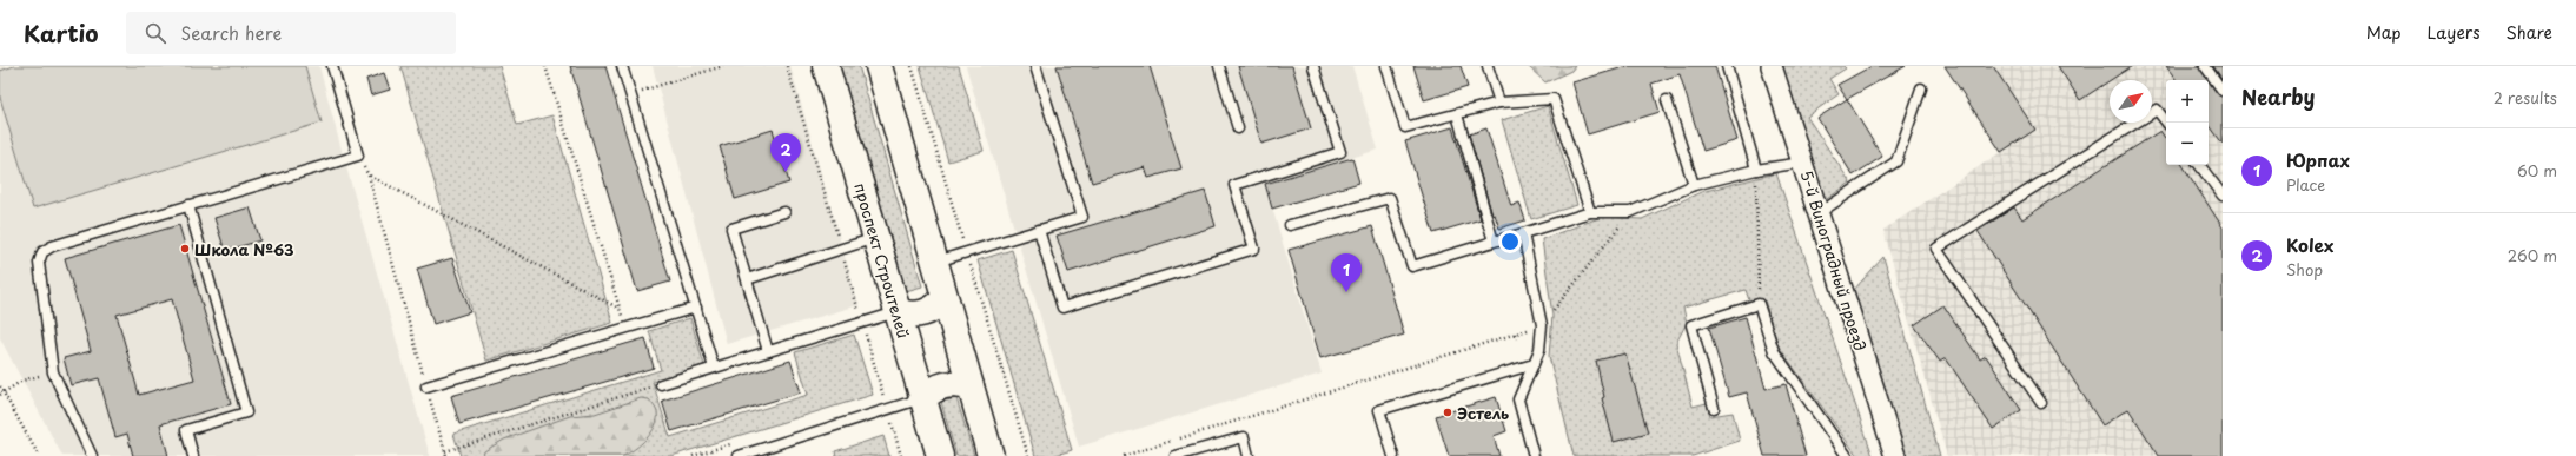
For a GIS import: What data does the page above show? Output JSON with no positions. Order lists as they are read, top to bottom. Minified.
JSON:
{"streets":{"main road":["проспект Строителей"],"street":["5-й Виноградный проезд"]},"places":["Школа №63","Эстель"],"north":"top right","page":{"header":"Kartio","search":"Search here","nav":["Map","Layers","Share"],"heading":["Nearby","2 results"],"map_buttons":["+","−"],"list":[{"mark":"1","name":"Юрпах","note":"Place","value":"60 m"},{"mark":"2","name":"Kolex","note":"Shop","value":"260 m"}],"pins":["2","1"]}}
